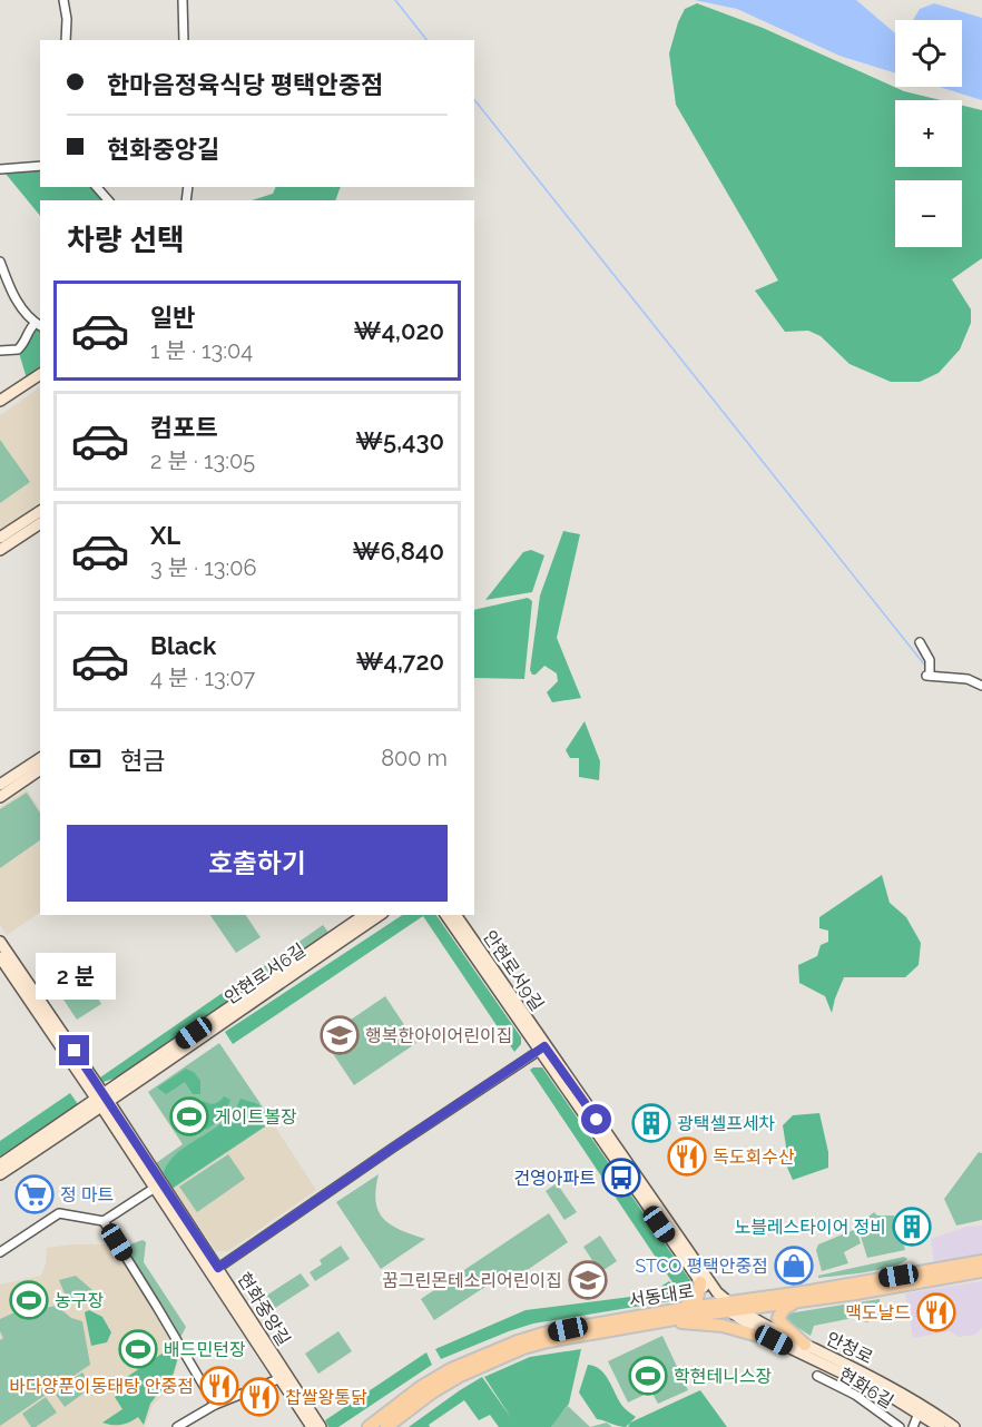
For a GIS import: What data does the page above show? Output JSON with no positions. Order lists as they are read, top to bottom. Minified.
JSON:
{"streets":{"main road":["서동대로"],"street":["안현로서9길","안현로서6길","현화중앙길","안청로","현화6길"]},"crossings":[["안현로서9길","서동대로"],["안현로서9길","안청로"],["안현로서6길","현화중앙길"],["서동대로","안청로"]],"places":{"school or university":["행복한아이어린이집","꿈그린몬테소리어린이집"],"sports":["게이트볼장","농구장","배드민턴장","학현테니스장"],"building":["광택셀프세차","노블레스타이어 정비"],"restaurant":["독도회수산","맥도날드","바다양푼이동태탕 안중점","찹쌀왕통닭"],"bus stop":["건영아파트"],"supermarket":["정 마트"],"shop":["STCO 평택안중점"]},"page":{"map_buttons":["+","−"],"banner":["한마음정육식당 평택안중점","현화중앙길"],"heading":"차량 선택","list":[{"name":"일반","note":"1 분 · 13:04","value":"₩4,020"},{"name":"컴포트","note":"2 분 · 13:05","value":"₩5,430"},{"name":"XL","note":"3 분 · 13:06","value":"₩6,840"},{"name":"Black","note":"4 분 · 13:07","value":"₩4,720"}],"pay":["현금","800 m"],"buttons":"호출하기","bubble":"2 분"}}
